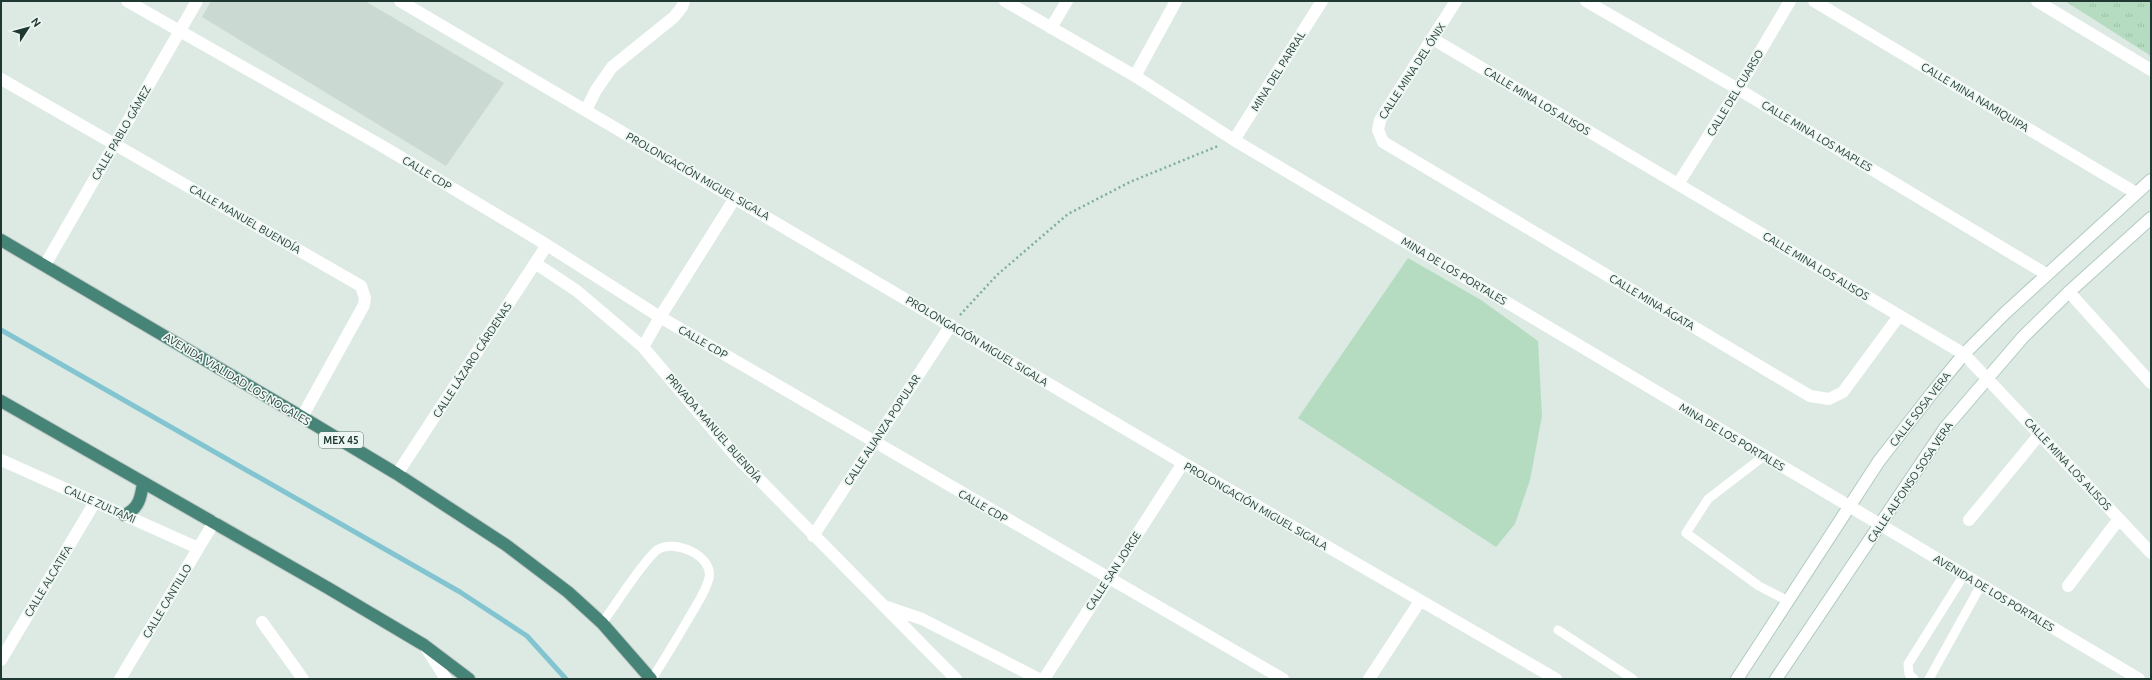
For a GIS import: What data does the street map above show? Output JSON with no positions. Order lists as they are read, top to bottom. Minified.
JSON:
{"streets":{"highway":["AVENIDA VIALIDAD LOS NOGALES","MEX 45"],"street":["MINA DEL PARRAL","CALLE MINA DEL ÓNIX","CALLE DEL CUARSO","CALLE MINA NAMIQUIPA","CALLE MINA LOS ALISOS","CALLE PABLO GÁMEZ","CALLE MINA LOS MAPLES","CALLE CDP","PROLONGACIÓN MIGUEL SIGALA","CALLE MANUEL BUENDÍA","MINA DE LOS PORTALES","CALLE MINA ÁGATA","CALLE LÁZARO CÁRDENAS","CALLE SOSA VERA","PRIVADA MANUEL BUENDÍA","CALLE ALIANZA POPULAR","CALLE ALFONSO SOSA VERA","CALLE ZULTAMI","CALLE SAN JORGE","CALLE ALCATIFA","AVENIDA DE LOS PORTALES","CALLE CANTILLO"]},"crossings":[["MINA DEL PARRAL","MINA DE LOS PORTALES"],["CALLE MINA DEL ÓNIX","CALLE MINA LOS ALISOS"],["CALLE MINA DEL ÓNIX","CALLE MINA ÁGATA"],["CALLE DEL CUARSO","CALLE MINA LOS ALISOS"],["CALLE DEL CUARSO","CALLE MINA LOS MAPLES"],["CALLE MINA NAMIQUIPA","CALLE SOSA VERA"],["CALLE MINA LOS ALISOS","CALLE MINA ÁGATA"],["CALLE MINA LOS ALISOS","CALLE SOSA VERA"],["CALLE MINA LOS ALISOS","CALLE ALFONSO SOSA VERA"],["CALLE PABLO GÁMEZ","CALLE CDP"],["CALLE PABLO GÁMEZ","CALLE MANUEL BUENDÍA"],["CALLE PABLO GÁMEZ","AVENIDA VIALIDAD LOS NOGALES"],["CALLE MINA LOS MAPLES","CALLE SOSA VERA"],["CALLE CDP","CALLE LÁZARO CÁRDENAS"],["CALLE CDP","CALLE ALIANZA POPULAR"],["CALLE CDP","CALLE SAN JORGE"],["PROLONGACIÓN MIGUEL SIGALA","CALLE ALIANZA POPULAR"],["PROLONGACIÓN MIGUEL SIGALA","CALLE SAN JORGE"],["CALLE MANUEL BUENDÍA","AVENIDA VIALIDAD LOS NOGALES"],["MINA DE LOS PORTALES","CALLE SOSA VERA"],["MINA DE LOS PORTALES","AVENIDA DE LOS PORTALES"],["CALLE LÁZARO CÁRDENAS","AVENIDA VIALIDAD LOS NOGALES"],["CALLE LÁZARO CÁRDENAS","PRIVADA MANUEL BUENDÍA"],["CALLE SOSA VERA","AVENIDA DE LOS PORTALES"],["PRIVADA MANUEL BUENDÍA","CALLE ALIANZA POPULAR"],["CALLE ALFONSO SOSA VERA","AVENIDA DE LOS PORTALES"],["CALLE ZULTAMI","CALLE ALCATIFA"],["CALLE ZULTAMI","CALLE CANTILLO"]],"north":"top right"}
